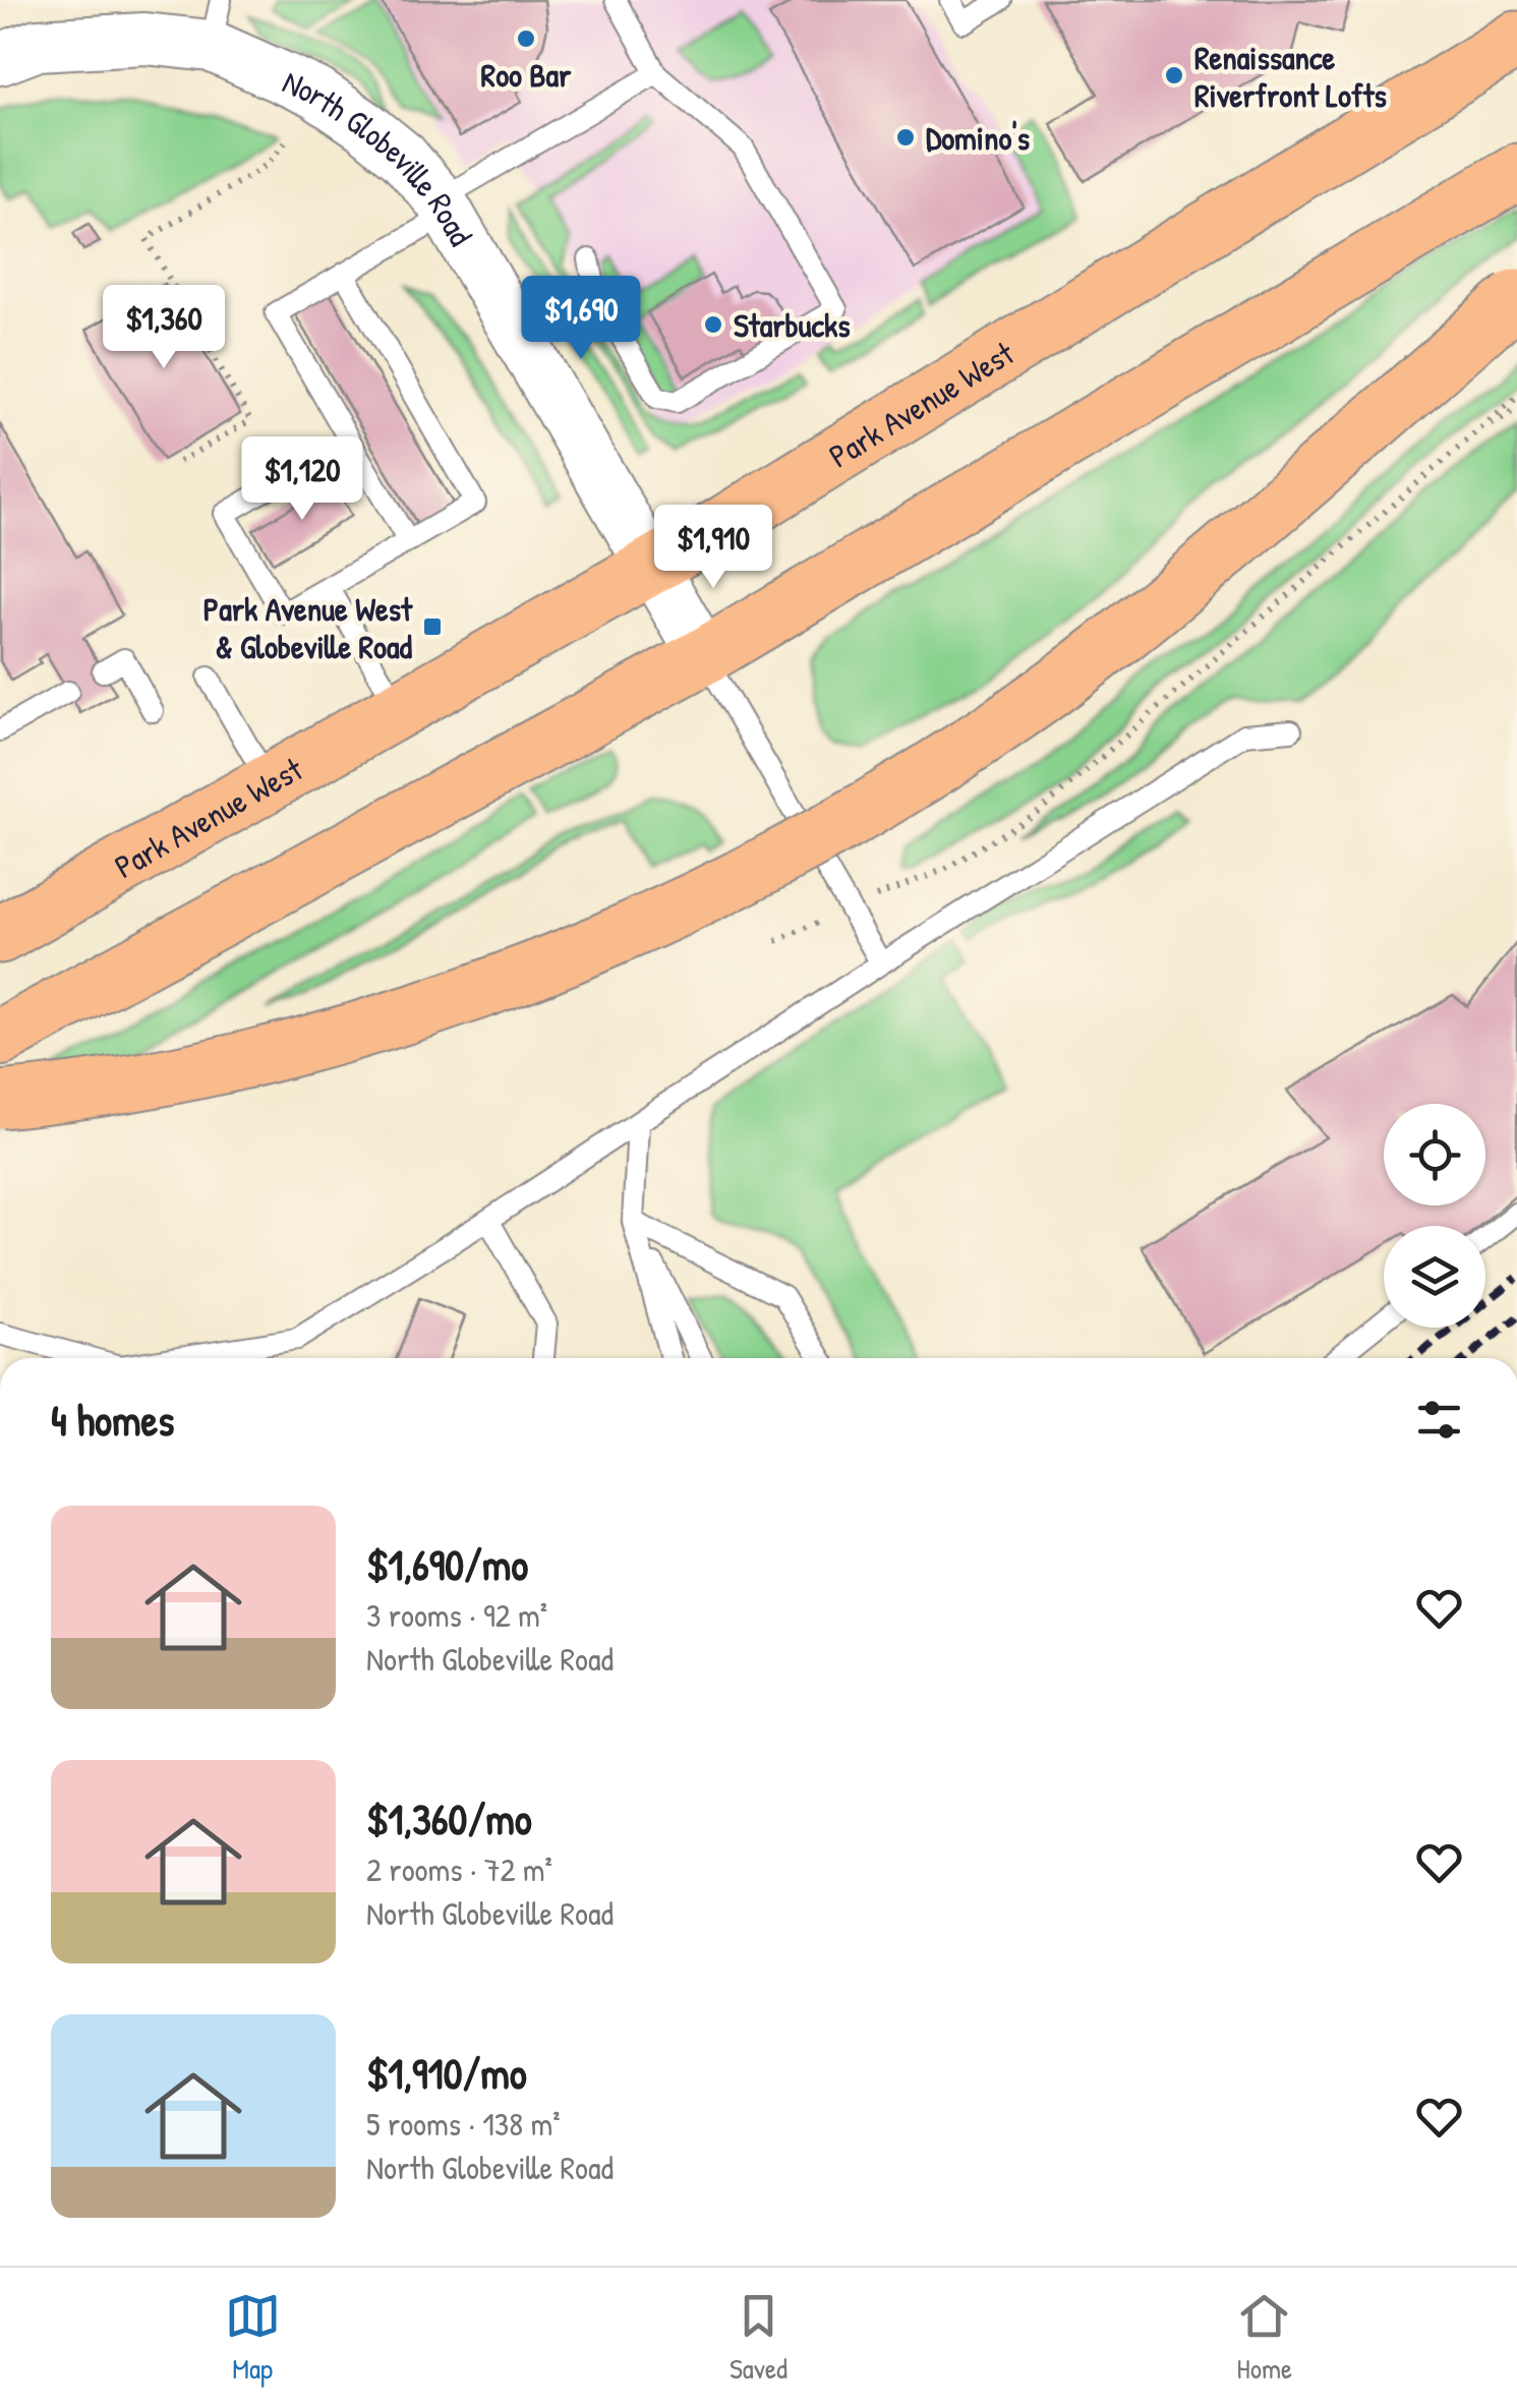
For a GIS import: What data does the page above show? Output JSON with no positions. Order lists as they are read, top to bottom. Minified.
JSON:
{"streets":{"main road":["Park Avenue West"],"street":["North Globeville Road"]},"crossings":[["North Globeville Road","Park Avenue West"]],"places":{"other":["Roo Bar","Renaissance Riverfront Lofts","Domino's","Starbucks"],"transit":["Park Avenue West & Globeville Road"]},"page":{"price":["$1,690","$1,360","$1,120","$1,910"],"heading":"4 homes","list":[{"name":"$1,690/mo","note":"3 rooms · 92 m² · North Globeville Road"},{"name":"$1,360/mo","note":"2 rooms · 72 m² · North Globeville Road"},{"name":"$1,910/mo","note":"5 rooms · 138 m² · North Globeville Road"}],"tabs":["Map","Saved","Home"]}}
